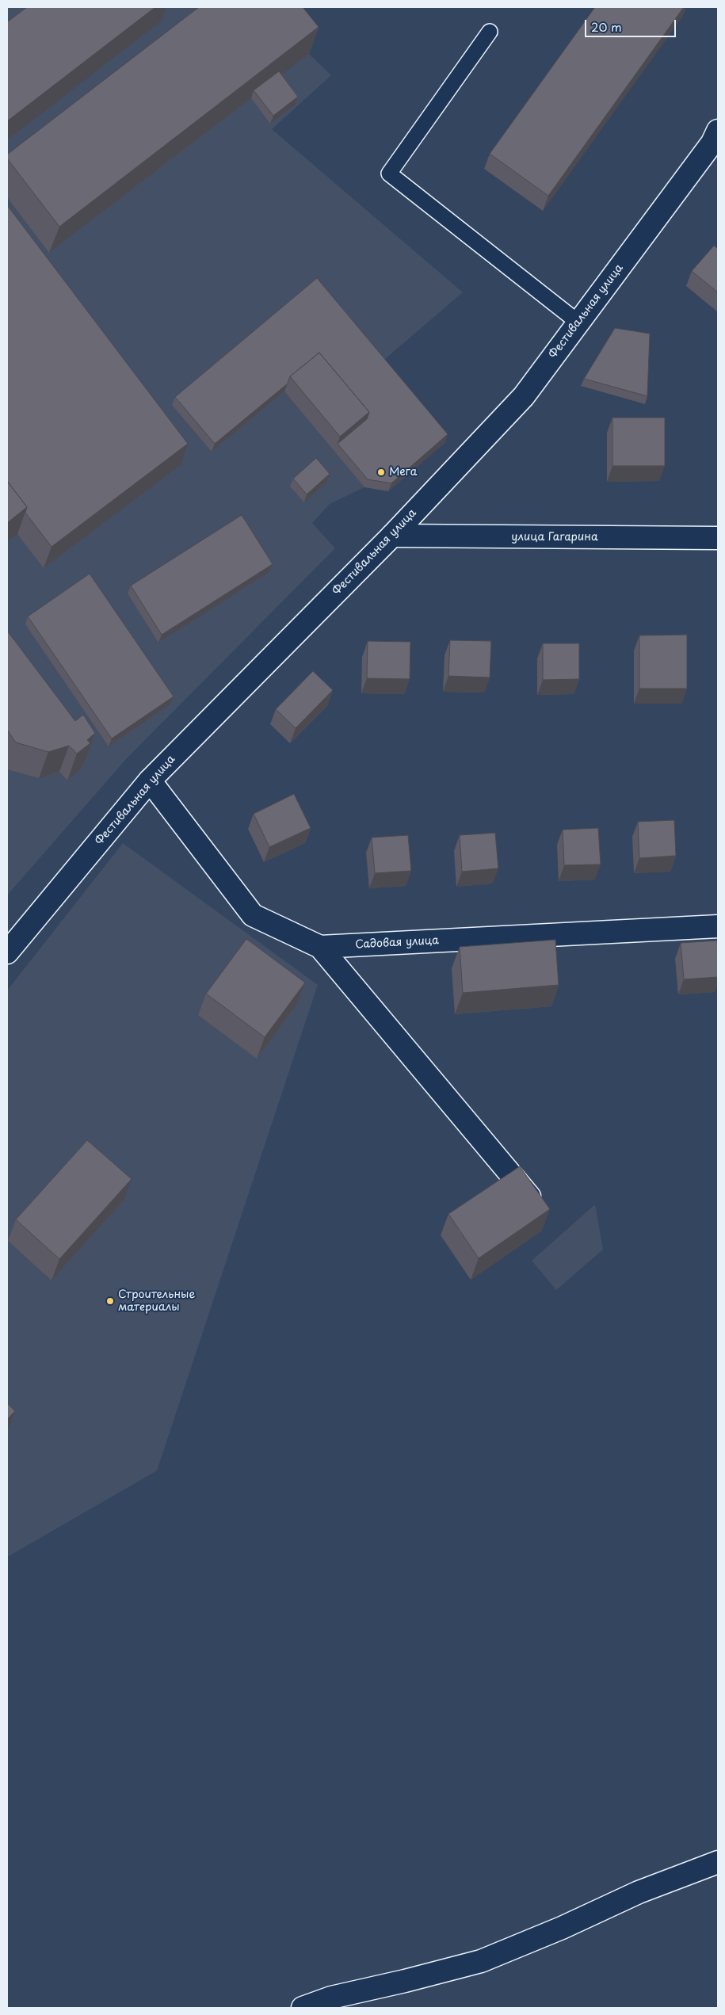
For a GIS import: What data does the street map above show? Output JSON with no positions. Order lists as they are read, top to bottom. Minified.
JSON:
{"streets":{"street":["Фестивальная улица","улица Гагарина","Садовая улица"]},"crossings":[["Фестивальная улица","улица Гагарина"],["Фестивальная улица","Садовая улица"]],"places":["Мега","Строительные материалы"],"scale_bar":"20 m"}
